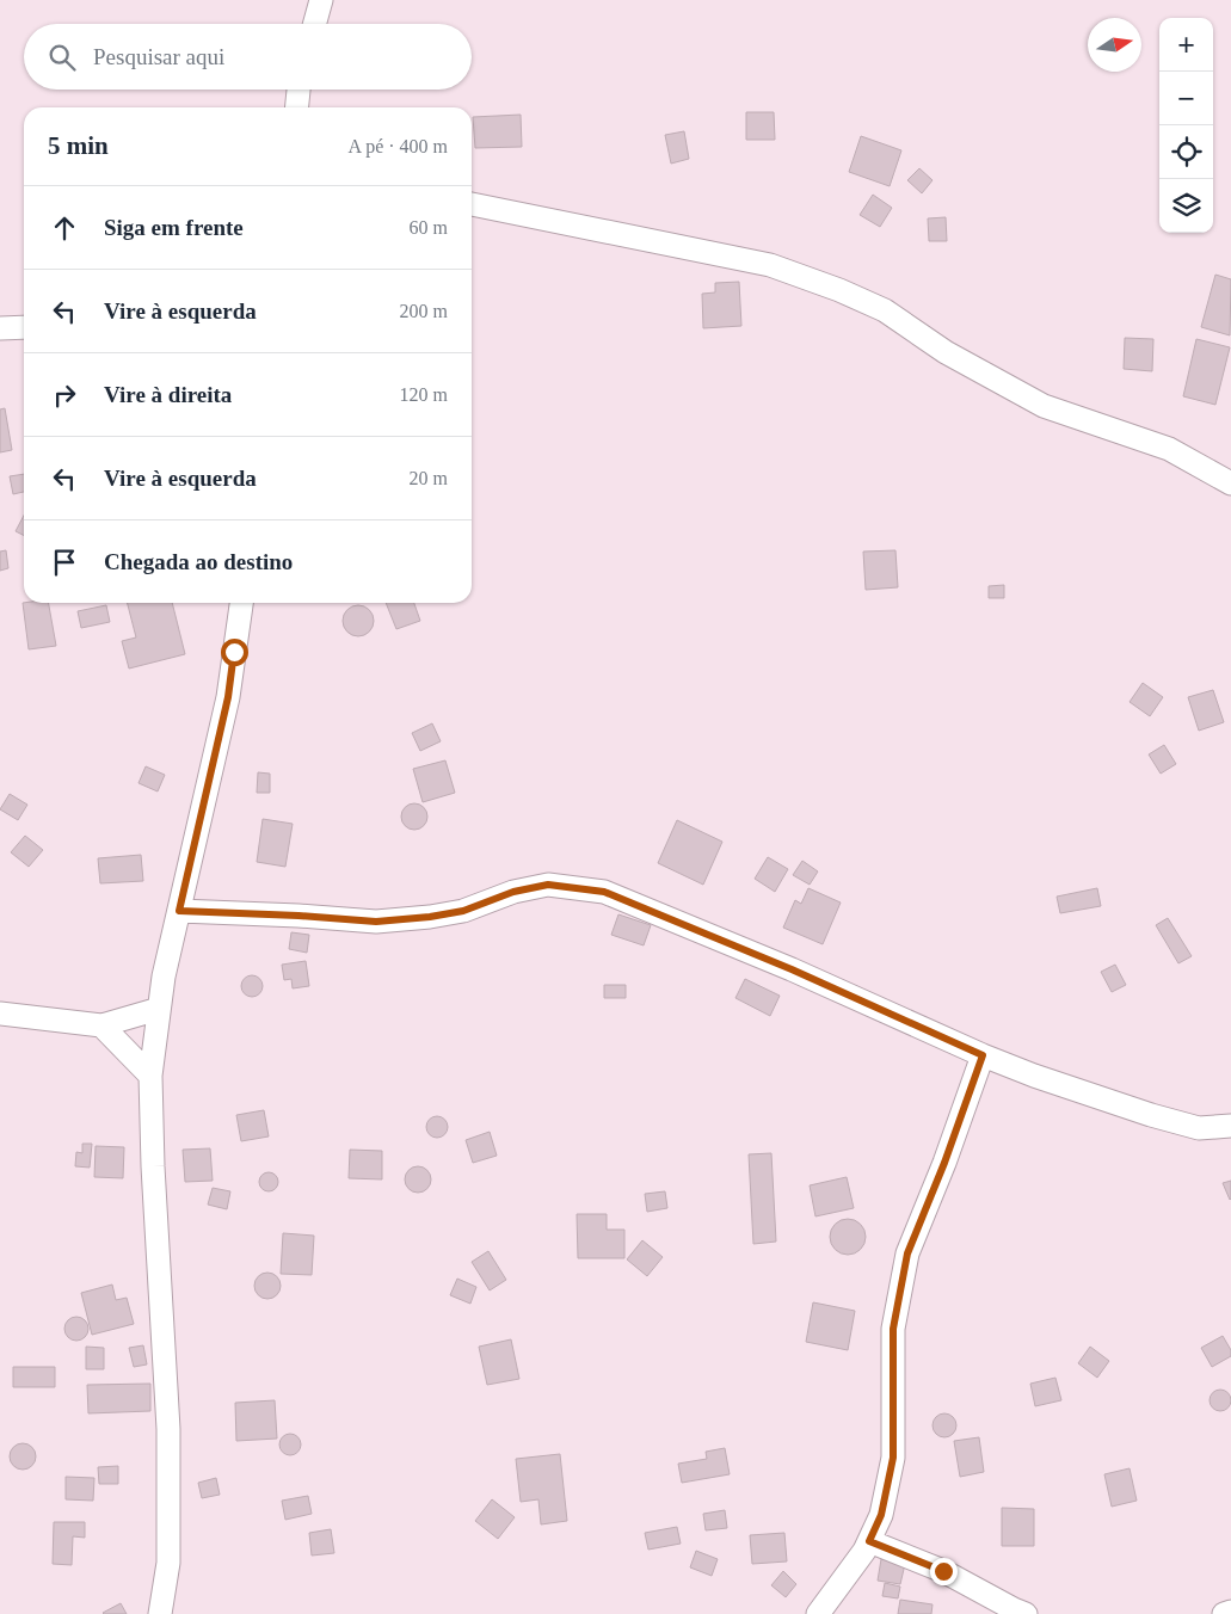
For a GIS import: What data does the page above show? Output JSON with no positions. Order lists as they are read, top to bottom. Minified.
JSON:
{"north":"right","page":{"map_buttons":["+","−"],"search":"Pesquisar aqui","heading":["5 min","A pé · 400 m"],"list":[["Siga em frente","60 m"],["Vire à esquerda","200 m"],["Vire à direita","120 m"],["Vire à esquerda","20 m"],"Chegada ao destino"]}}
